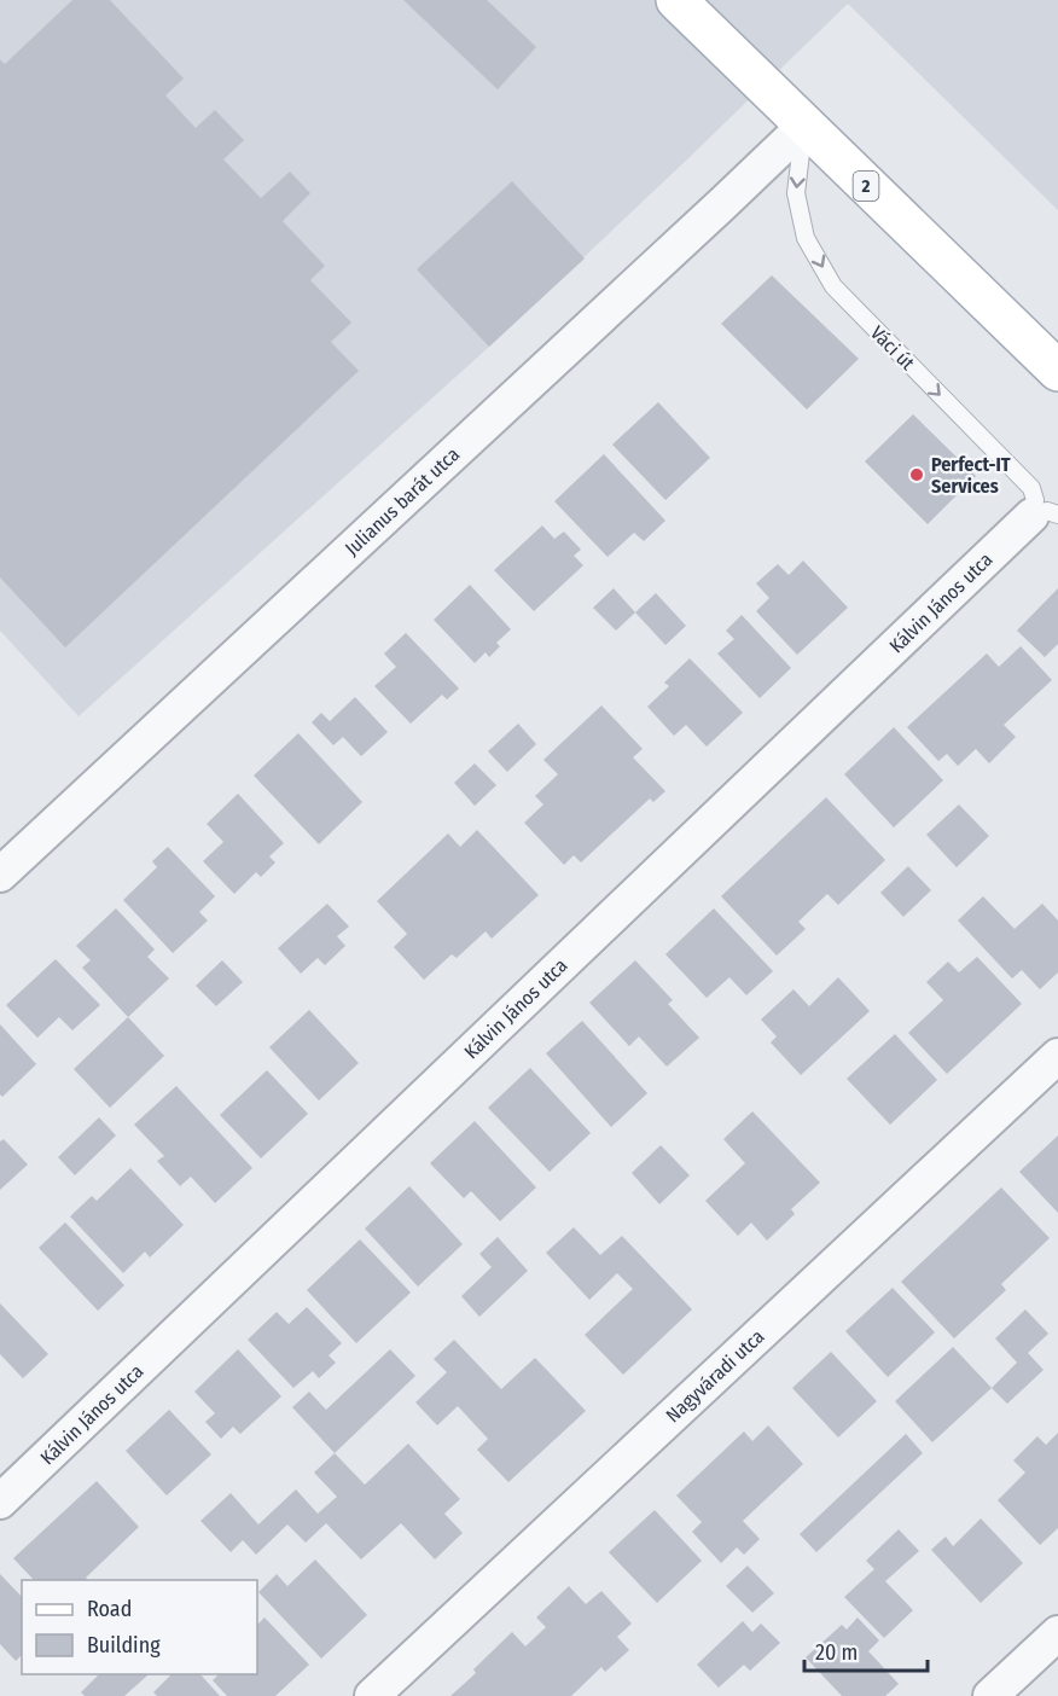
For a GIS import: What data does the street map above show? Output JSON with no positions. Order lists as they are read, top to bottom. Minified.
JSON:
{"streets":{"main road":["2"],"street":["Julianus barát utca","Kálvin János utca","Nagyváradi utca"],"lane":["Váci út"]},"crossings":[["2","Váci út"],["2","Julianus barát utca"],["Váci út","Julianus barát utca"],["Váci út","Kálvin János utca"]],"one_way":["Váci út"],"places":["Perfect-IT Services"],"legend":["Road","Building"],"scale_bar":"20 m"}
